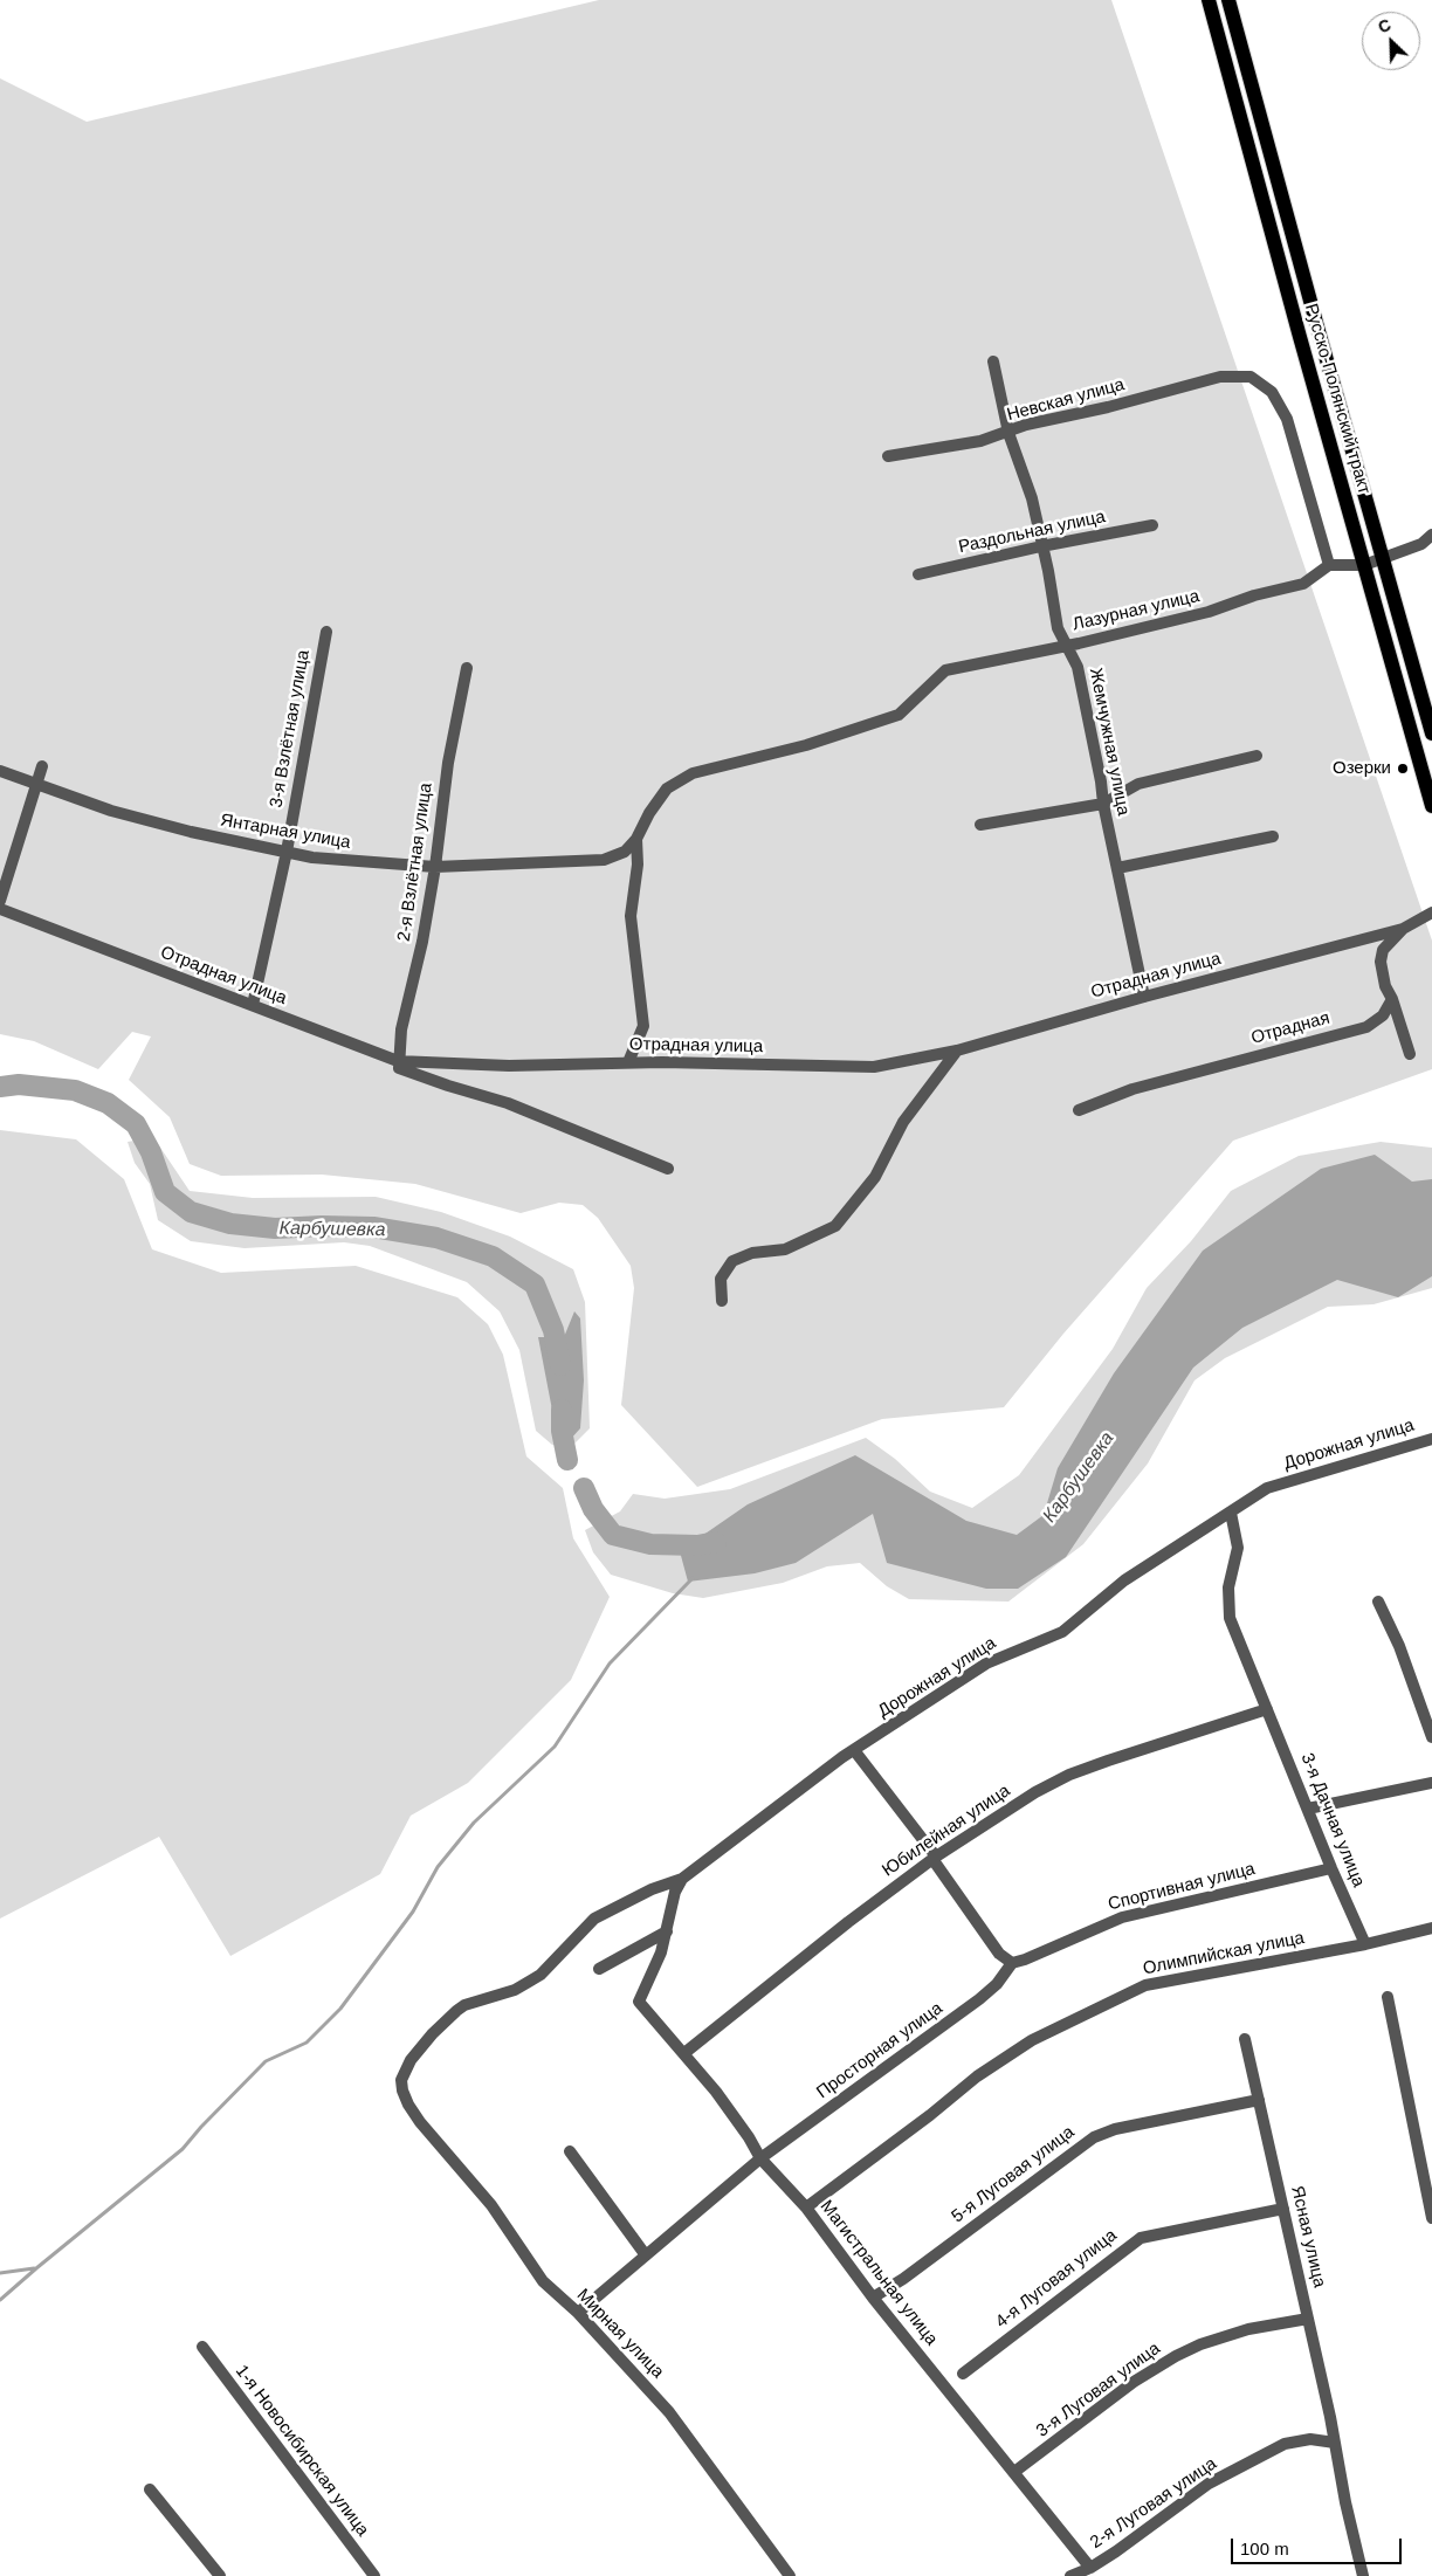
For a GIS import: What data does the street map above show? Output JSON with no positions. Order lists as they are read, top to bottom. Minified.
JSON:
{"streets":{"main road":["Русско-Полянский тракт"],"street":["Невская улица","Раздольная улица","Лазурная улица","3-я Взлётная улица","Жемчужная улица","Янтарная улица","2-я Взлётная улица","Отрадная улица","Отрадная","Дорожная улица","3-я Дачная улица","Юбилейная улица","Спортивная улица","Олимпийская улица","Просторная улица","5-я Луговая улица","Ясная улица","Магистральная улица","4-я Луговая улица","Мирная улица","3-я Луговая улица","1-я Новосибирская улица","2-я Луговая улица"]},"crossings":[["Невская улица","Лазурная улица"],["Невская улица","Жемчужная улица"],["Раздольная улица","Жемчужная улица"],["Лазурная улица","Жемчужная улица"],["Лазурная улица","Янтарная улица"],["3-я Взлётная улица","Янтарная улица"],["3-я Взлётная улица","Отрадная улица"],["Жемчужная улица","Отрадная улица"],["Янтарная улица","2-я Взлётная улица"],["2-я Взлётная улица","Отрадная улица"],["Дорожная улица","3-я Дачная улица"],["Дорожная улица","Мирная улица"],["3-я Дачная улица","Юбилейная улица"],["3-я Дачная улица","Спортивная улица"],["3-я Дачная улица","Олимпийская улица"],["Юбилейная улица","Магистральная улица"],["Спортивная улица","Просторная улица"],["Олимпийская улица","Магистральная улица"],["Просторная улица","Магистральная улица"],["Просторная улица","Мирная улица"],["5-я Луговая улица","Ясная улица"],["5-я Луговая улица","Магистральная улица"],["Ясная улица","4-я Луговая улица"],["Ясная улица","3-я Луговая улица"],["Ясная улица","2-я Луговая улица"],["Магистральная улица","3-я Луговая улица"],["Магистральная улица","2-я Луговая улица"]],"water":["Карбушевка"],"places":["Озерки"],"scale_bar":"100 m","north":"top left"}
